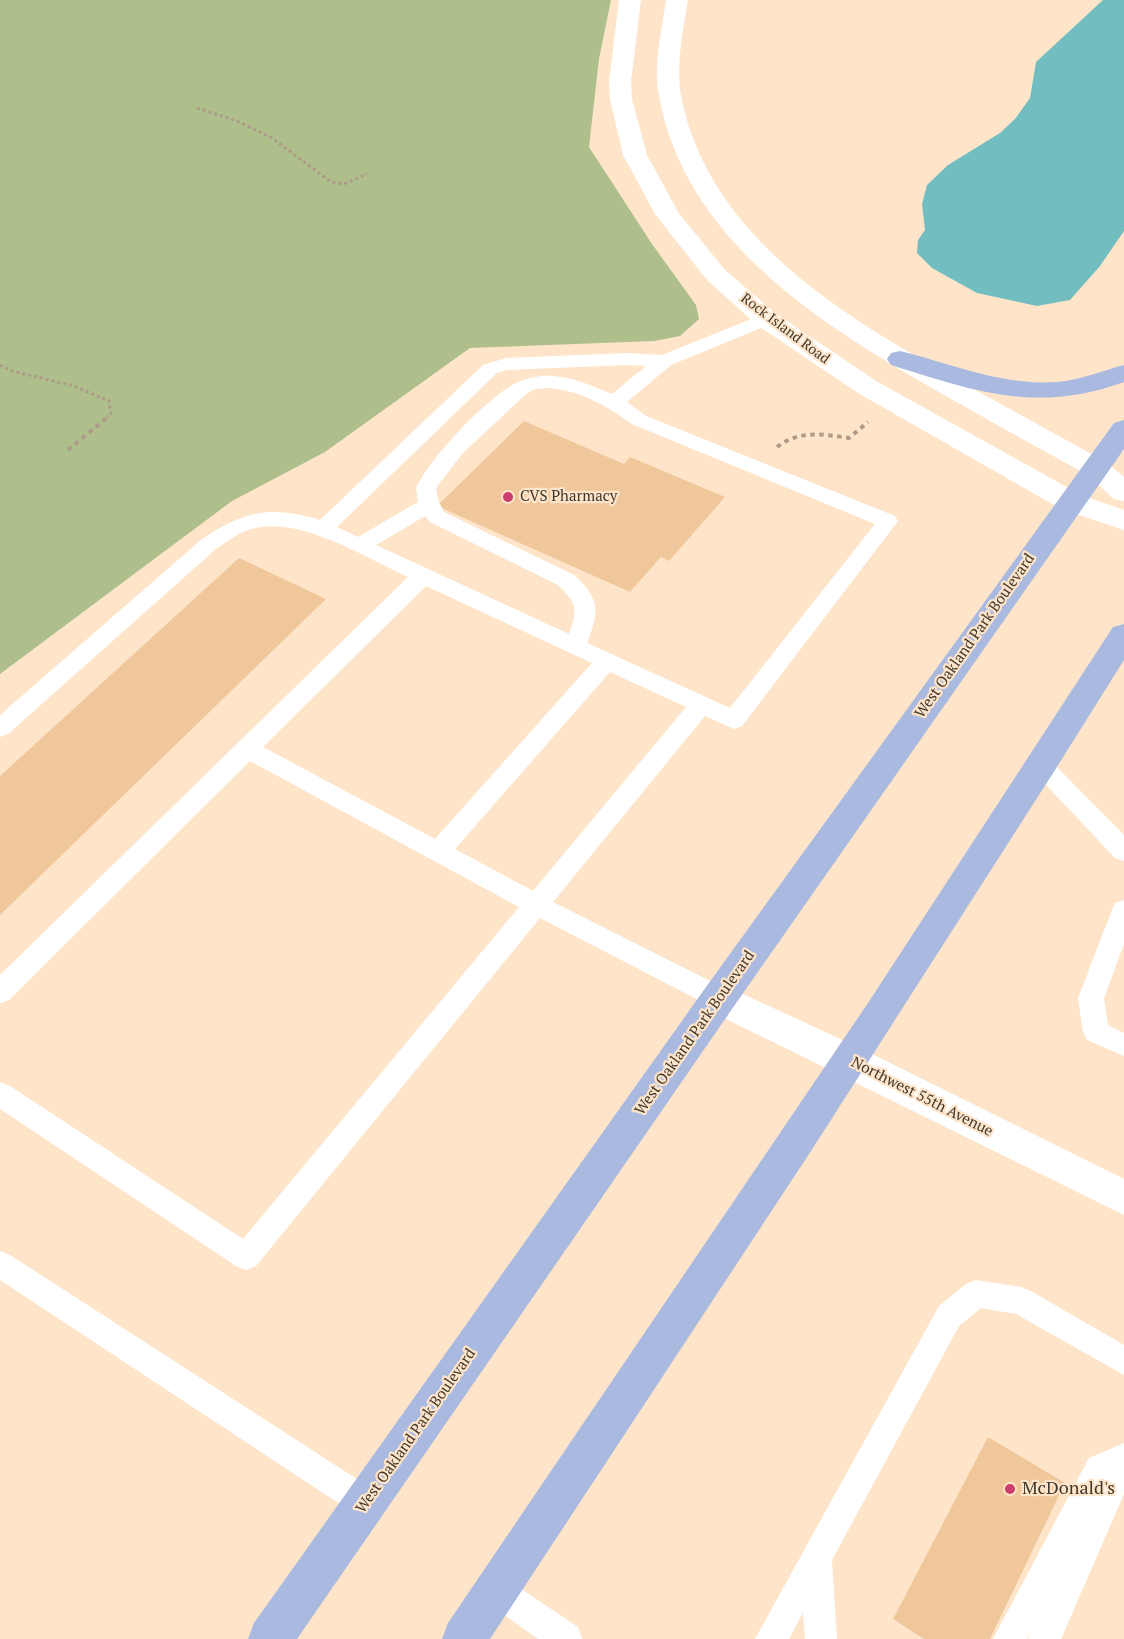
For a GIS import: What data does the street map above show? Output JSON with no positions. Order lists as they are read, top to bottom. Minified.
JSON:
{"streets":{"main road":["Rock Island Road","West Oakland Park Boulevard","Northwest 55th Avenue"]},"crossings":[["Rock Island Road","West Oakland Park Boulevard"],["West Oakland Park Boulevard","Northwest 55th Avenue"]],"places":["CVS Pharmacy","McDonald's"]}
